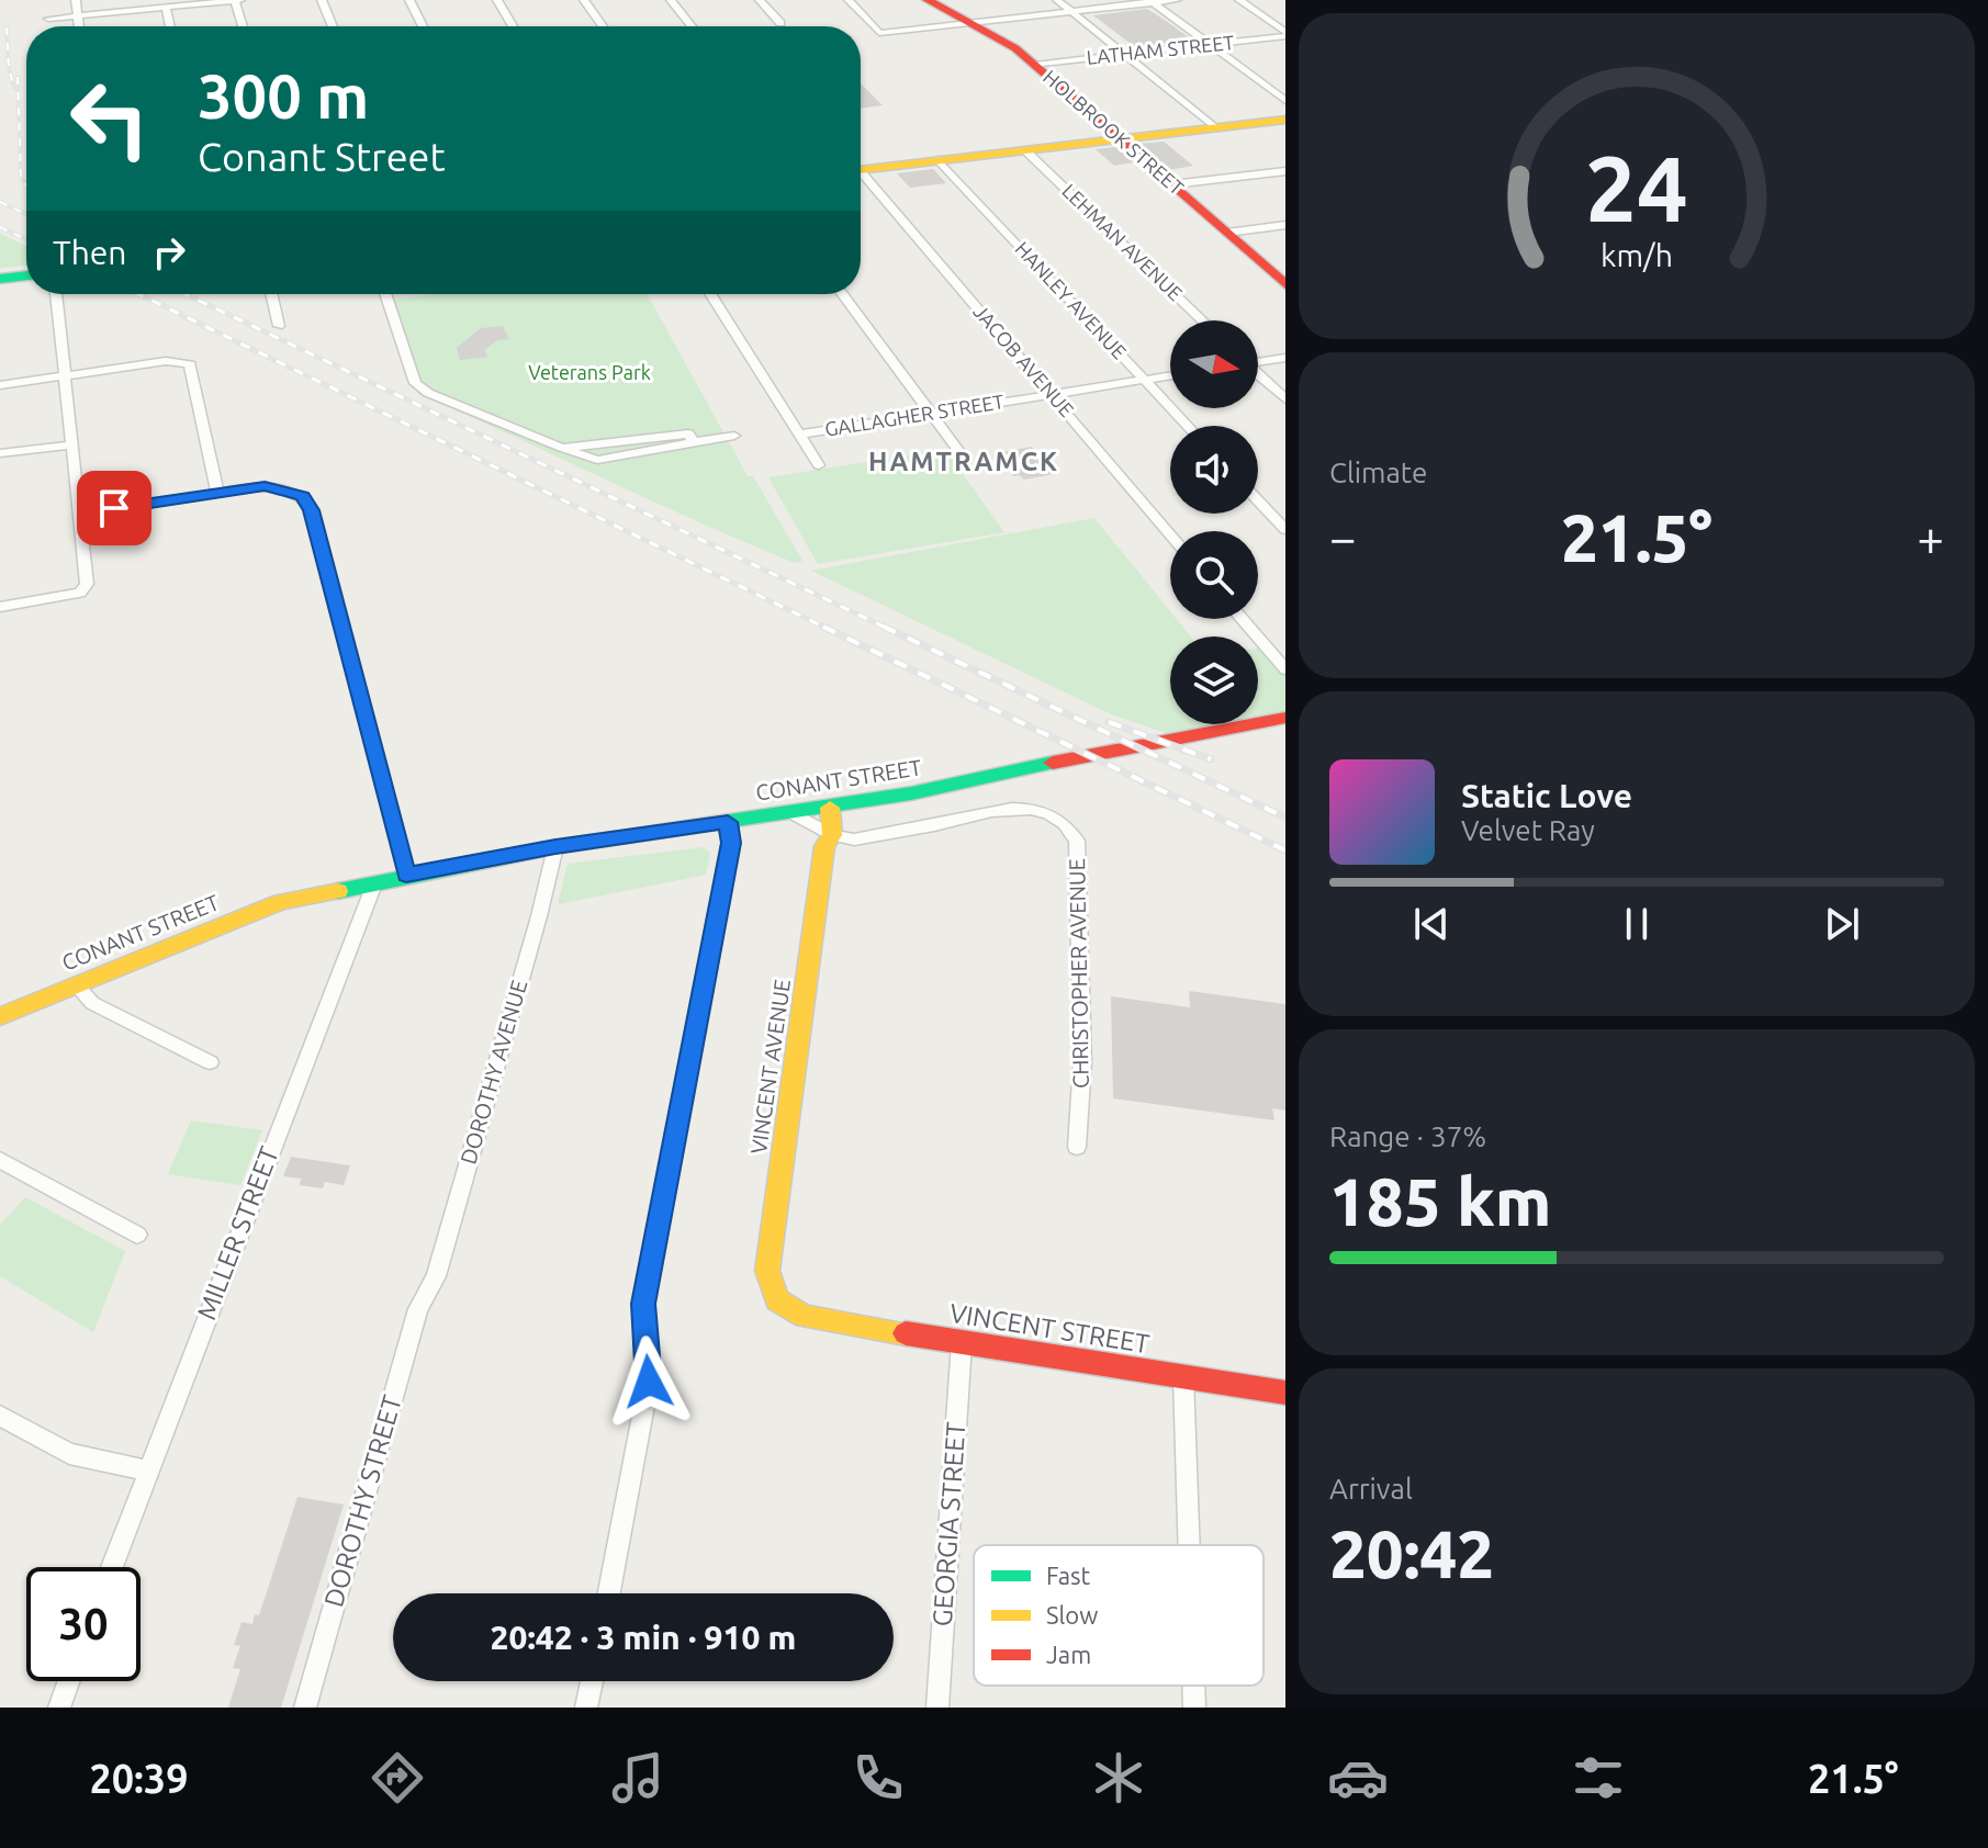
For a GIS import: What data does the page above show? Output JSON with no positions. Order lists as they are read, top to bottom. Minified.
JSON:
{"streets":{"street":["LATHAM STREET","HOLBROOK STREET","LEHMAN AVENUE","HANLEY AVENUE","JACOB AVENUE","GALLAGHER STREET","CONANT STREET","CHRISTOPHER AVENUE","VINCENT AVENUE","DOROTHY AVENUE","MILLER STREET","VINCENT STREET","DOROTHY STREET","GEORGIA STREET"]},"crossings":[["LATHAM STREET","HOLBROOK STREET"],["HANLEY AVENUE","GALLAGHER STREET"],["JACOB AVENUE","GALLAGHER STREET"],["CONANT STREET","CHRISTOPHER AVENUE"],["CONANT STREET","VINCENT AVENUE"],["CONANT STREET","DOROTHY AVENUE"],["CONANT STREET","MILLER STREET"],["CHRISTOPHER AVENUE","VINCENT AVENUE"],["VINCENT AVENUE","VINCENT STREET"],["DOROTHY AVENUE","DOROTHY STREET"],["VINCENT STREET","GEORGIA STREET"]],"districts":["HAMTRAMCK"],"parks":["Veterans Park"],"legend":["Fast","Slow","Jam"],"north":"right","page":{"turn":["300 m","Conant Street"],"then":"Then","tile":["Climate",["Range · 37%","185 km"],["Arrival","20:42"]],"heat":["−","21.5°","+"],"song":["Static Love","Velvet Ray"],"limit":"30","trip":"20:42 · 3 min · 910 m","tabs":["20:39","21.5°"],"gauge":["24","km/h"]}}
